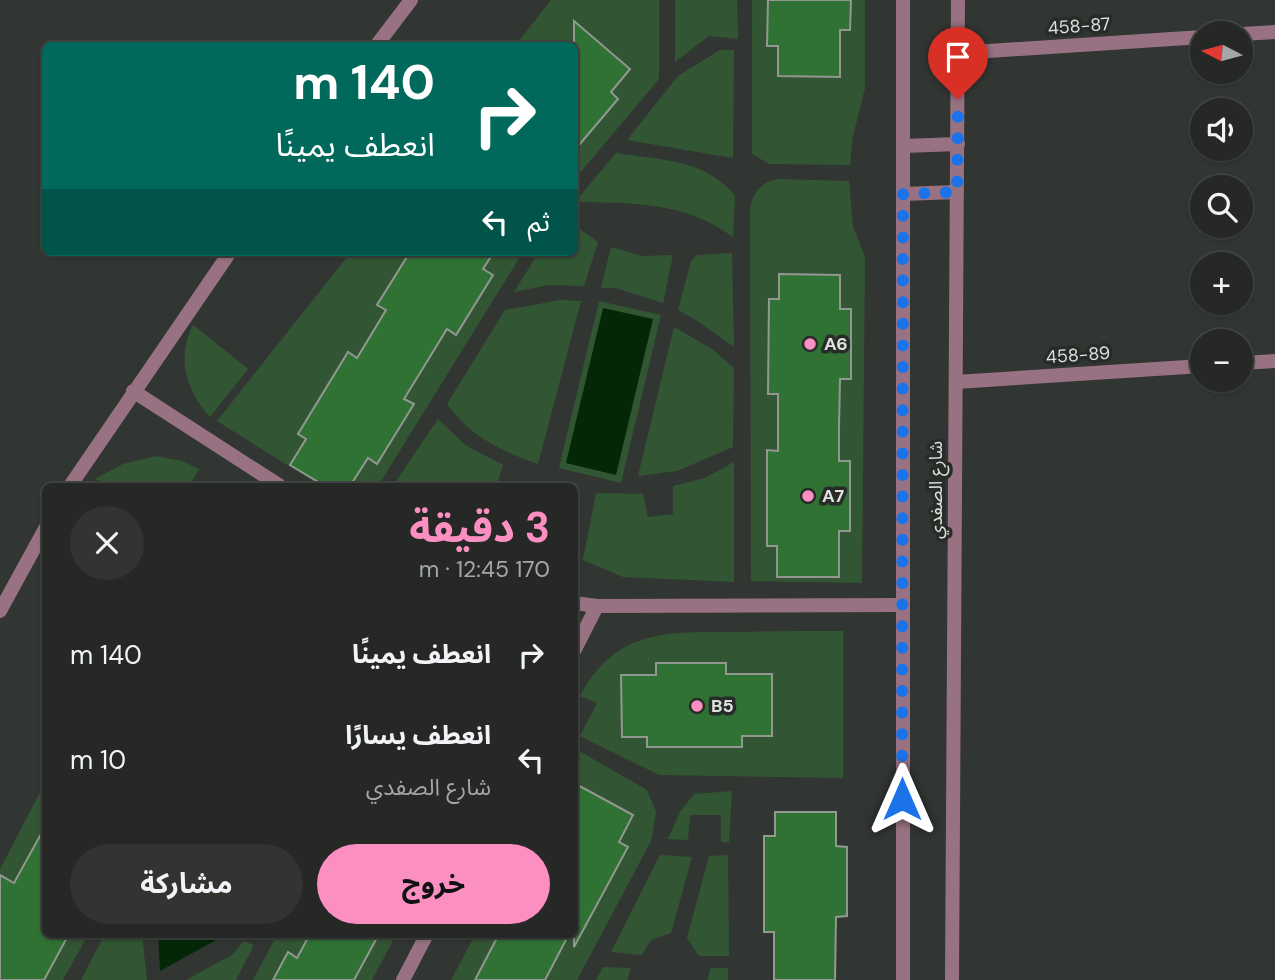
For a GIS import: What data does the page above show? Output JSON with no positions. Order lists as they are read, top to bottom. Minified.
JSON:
{"streets":{"street":["458-87","458-89","شارع الصفدي"]},"crossings":[["458-87","شارع الصفدي"],["458-89","شارع الصفدي"]],"places":["A6","A7","B5"],"north":"left","page":{"map_buttons":["+","−"],"turn":["140 m","انعطف يمينًا"],"then":"ثم","heading":["3 دقيقة","170 m · 12:45"],"list":[{"name":"انعطف يمينًا","value":"140 m"},{"name":"انعطف يسارًا","note":"شارع الصفدي","value":"10 m"}],"buttons":["خروج","مشاركة"]}}
